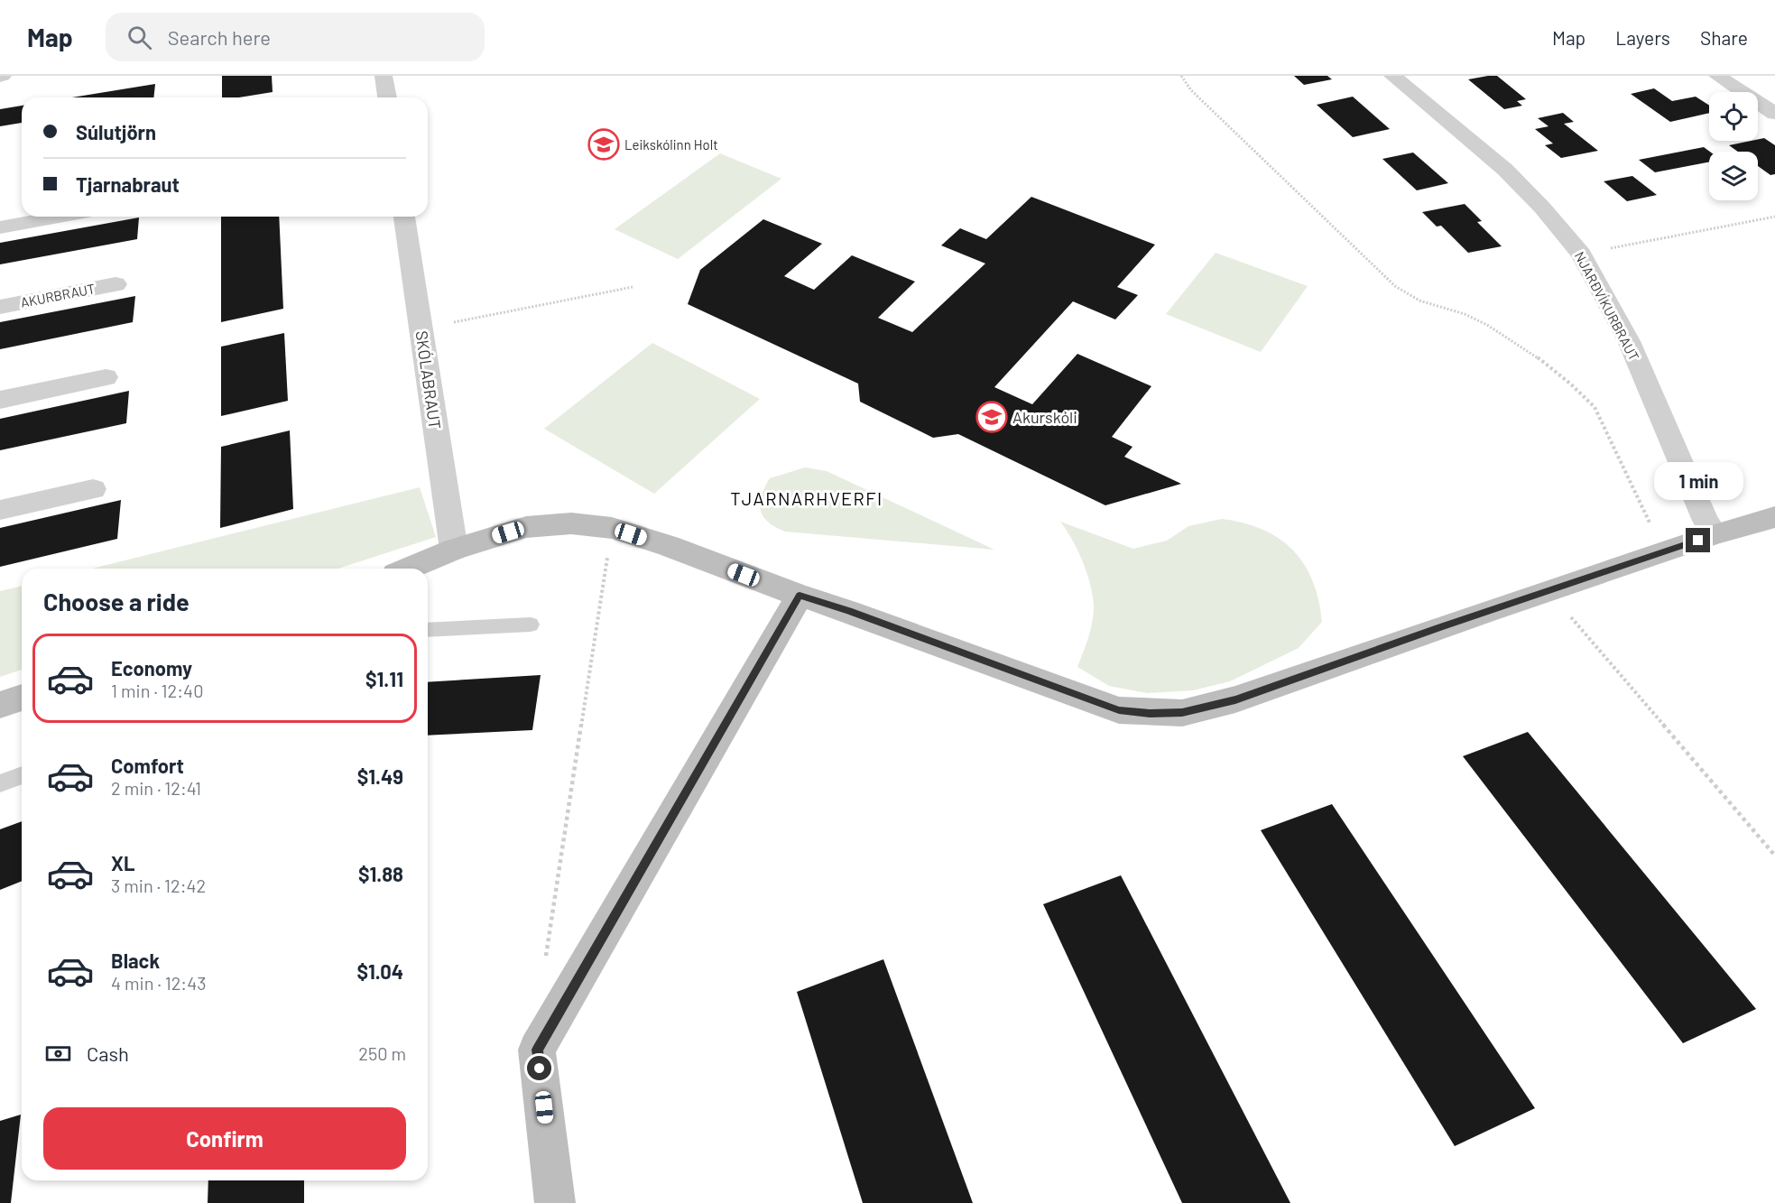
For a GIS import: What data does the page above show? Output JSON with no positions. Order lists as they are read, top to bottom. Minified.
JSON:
{"streets":{"street":["AKURBRAUT","NJARÐVÍKURBRAUT","SKÓLABRAUT"]},"districts":["TJARNARHVERFI"],"places":{"school or university":["Leikskólinn Holt","Akurskóli"]},"page":{"header":"Map","search":"Search here","nav":["Map","Layers","Share"],"banner":["Súlutjörn","Tjarnabraut"],"bubble":"1 min","heading":"Choose a ride","list":[{"name":"Economy","note":"1 min · 12:40","value":"$1.11"},{"name":"Comfort","note":"2 min · 12:41","value":"$1.49"},{"name":"XL","note":"3 min · 12:42","value":"$1.88"},{"name":"Black","note":"4 min · 12:43","value":"$1.04"}],"pay":["Cash","250 m"],"buttons":"Confirm"}}
